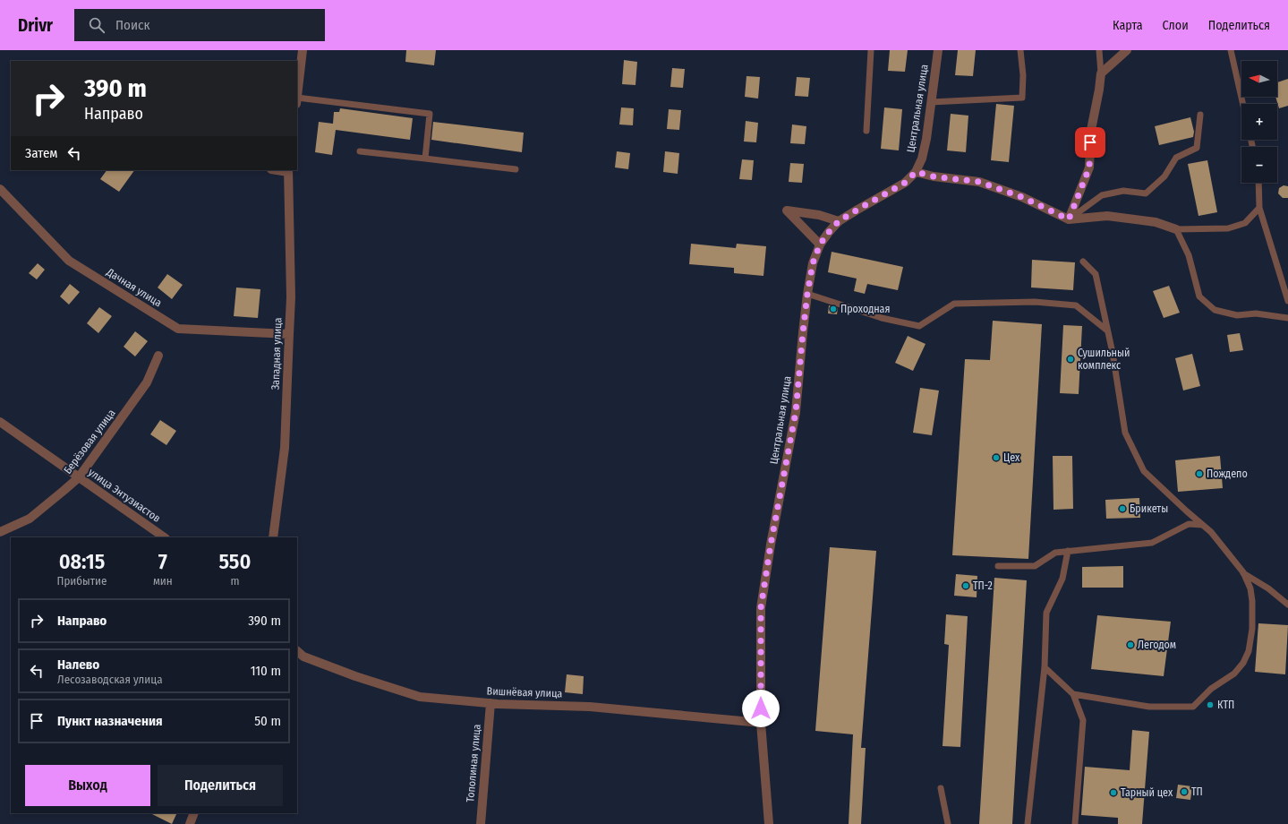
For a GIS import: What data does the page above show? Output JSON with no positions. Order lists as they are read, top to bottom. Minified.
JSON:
{"streets":{"street":["Центральная улица","Дачная улица","Западная улица","Берёзовая улица","улица Энтузиастов","Вишнёвая улица","Тополиная улица"]},"crossings":[["Центральная улица","Вишнёвая улица"],["Дачная улица","Западная улица"],["Берёзовая улица","улица Энтузиастов"],["Вишнёвая улица","Тополиная улица"]],"places":["Проходная","Сушильный комплекс","Цех","Пождепо","Брикеты","ТП-2","Легодом","КТП","ТП","Тарный цех"],"north":"left","page":{"header":"Drivr","search":"Поиск","nav":["Карта","Слои","Поделиться"],"map_buttons":["+","−"],"turn":["390 m","Направо"],"then":"Затем","eta":["08:15","Прибытие","7","мин","550","m"],"list":[{"name":"Направо","value":"390 m"},{"name":"Налево","note":"Лесозаводская улица","value":"110 m"},{"name":"Пункт назначения","value":"50 m"}],"buttons":["Выход","Поделиться"]}}
